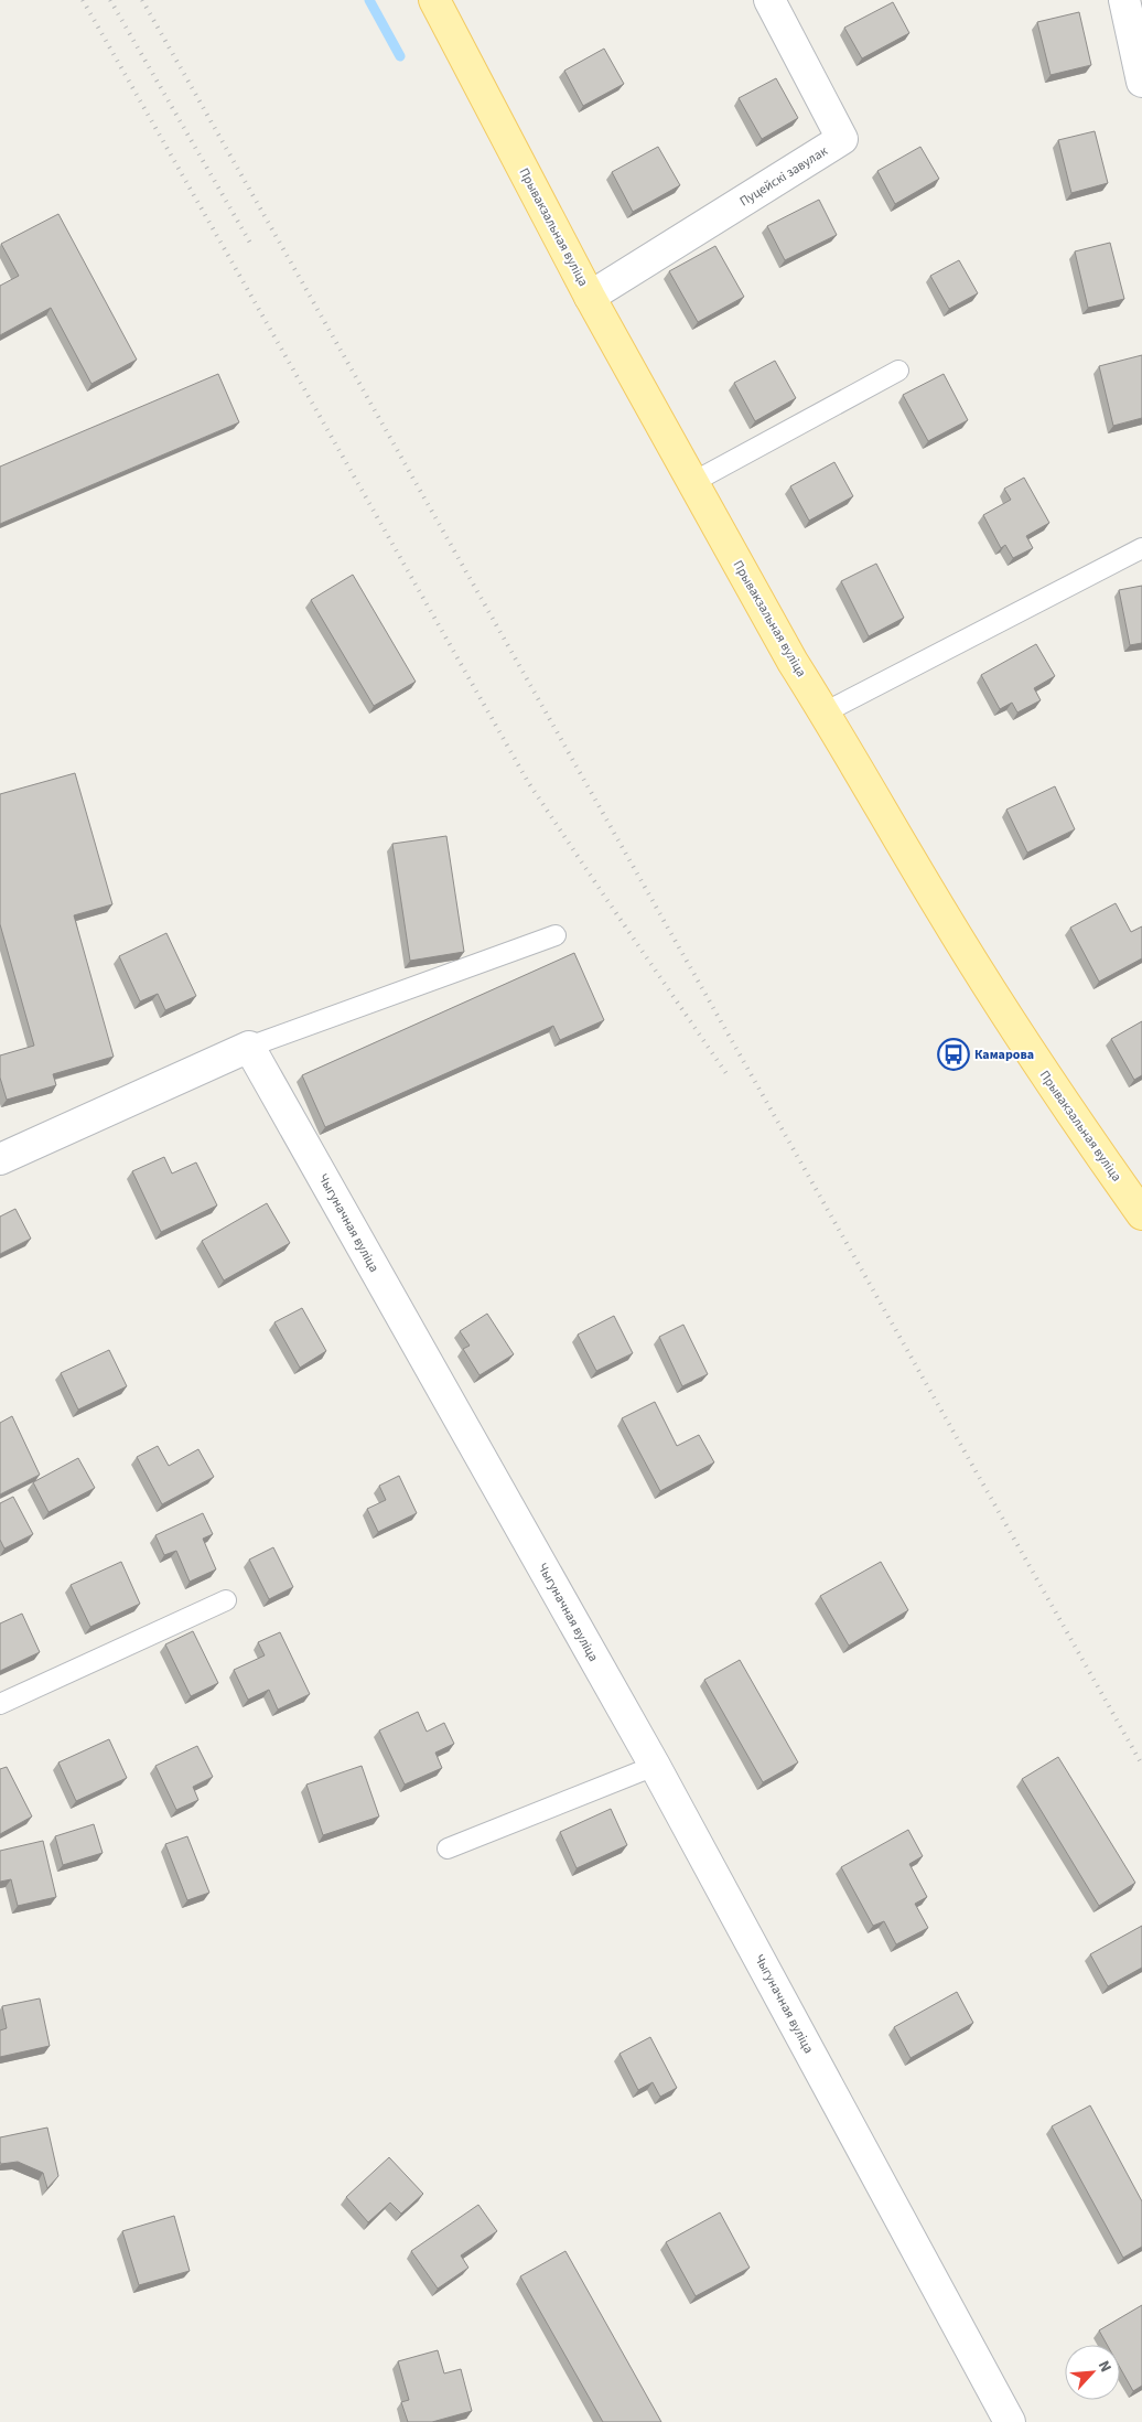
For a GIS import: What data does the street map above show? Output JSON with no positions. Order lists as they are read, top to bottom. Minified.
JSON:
{"streets":{"main road":["Прывакзальная вуліца"],"street":["Пуцейскі завулак","Чыгуначная вуліца"]},"crossings":[["Пуцейскі завулак","Прывакзальная вуліца"]],"places":{"bus stop":["Камарова"]},"north":"top right"}
